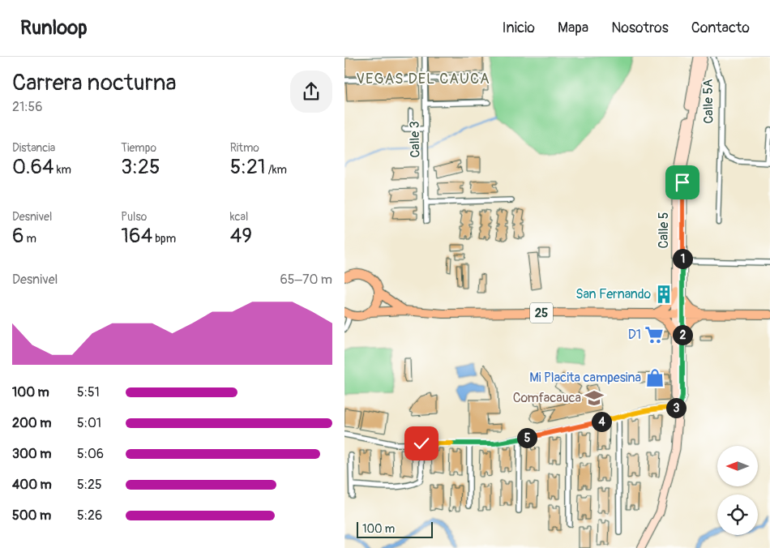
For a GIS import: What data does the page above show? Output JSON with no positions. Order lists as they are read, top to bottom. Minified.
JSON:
{"streets":{"highway":["25"],"main road":["Calle 5"],"street":["Calle 5A","Calle 3"]},"crossings":[["Calle 5","25"]],"districts":["VEGAS DEL CAUCA"],"places":{"building":["San Fernando"],"supermarket":["D1"],"shop":["Mi Placita campesina"],"school or university":["Comfacauca"]},"scale_bar":"100 m","north":"left","page":{"header":"Runloop","nav":["Inicio","Mapa","Nosotros","Contacto"],"heading":["Carrera nocturna","21:56"],"stats":[["Distancia","0.64 km"],["Tiempo","3:25"],["Ritmo","5:21 /km"],["Desnivel","6 m"],["Pulso","164 bpm"],["kcal","49"]],"pins":["1","2","3","4","5"],"chart":["Desnivel","65–70 m"],"list":[{"name":"100 m","note":"5:51"},{"name":"200 m","note":"5:01"},{"name":"300 m","note":"5:06"},{"name":"400 m","note":"5:25"},{"name":"500 m","note":"5:26"}],"scale":"100 m"}}
